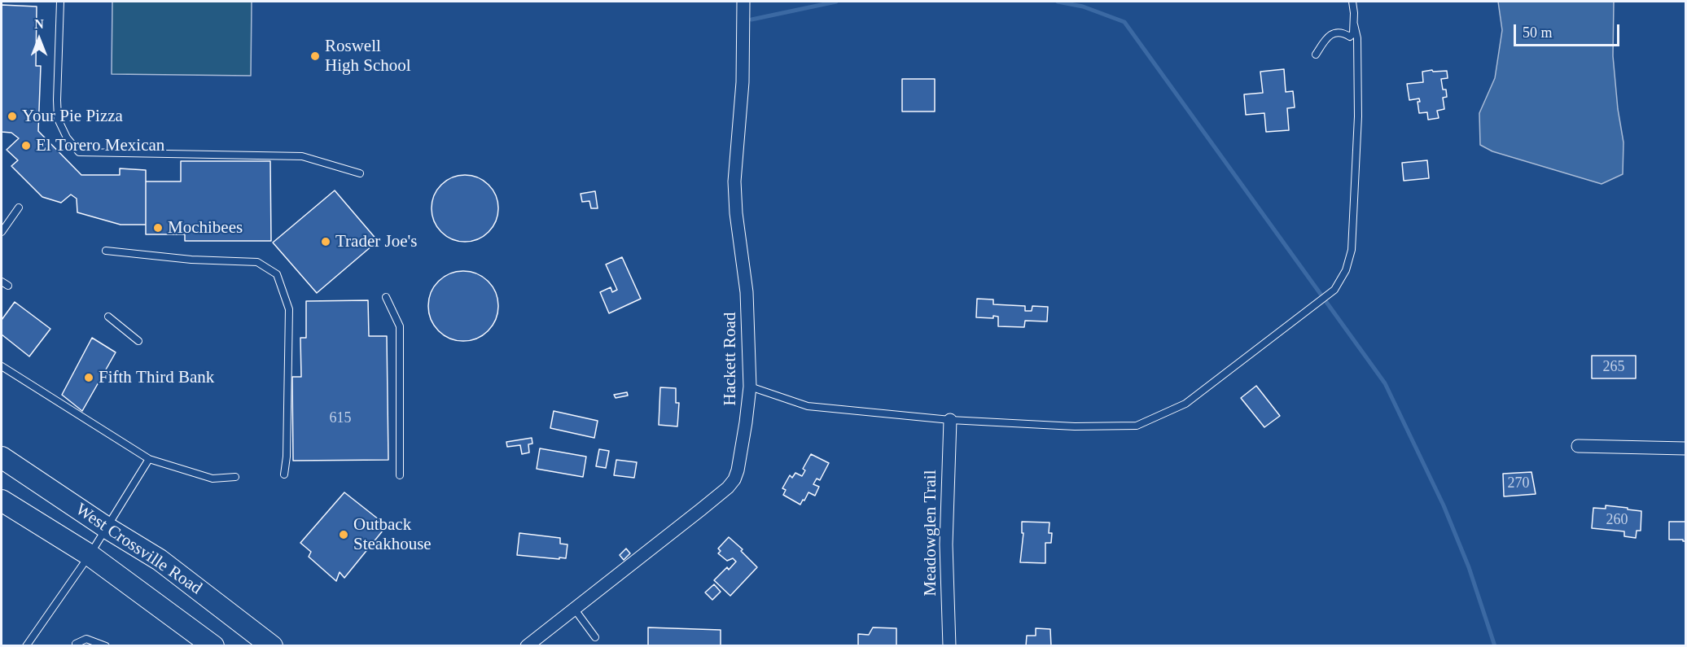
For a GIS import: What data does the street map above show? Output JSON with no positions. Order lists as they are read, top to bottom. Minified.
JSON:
{"streets":{"main road":["West Crossville Road"],"street":["Hackett Road","Meadowglen Trail"]},"places":["Roswell High School","Your Pie Pizza","El Torero Mexican","Mochibees","Trader Joe's","Fifth Third Bank","Outback Steakhouse"],"house_numbers":["265","615","270","260"],"scale_bar":"50 m","north":"top"}
